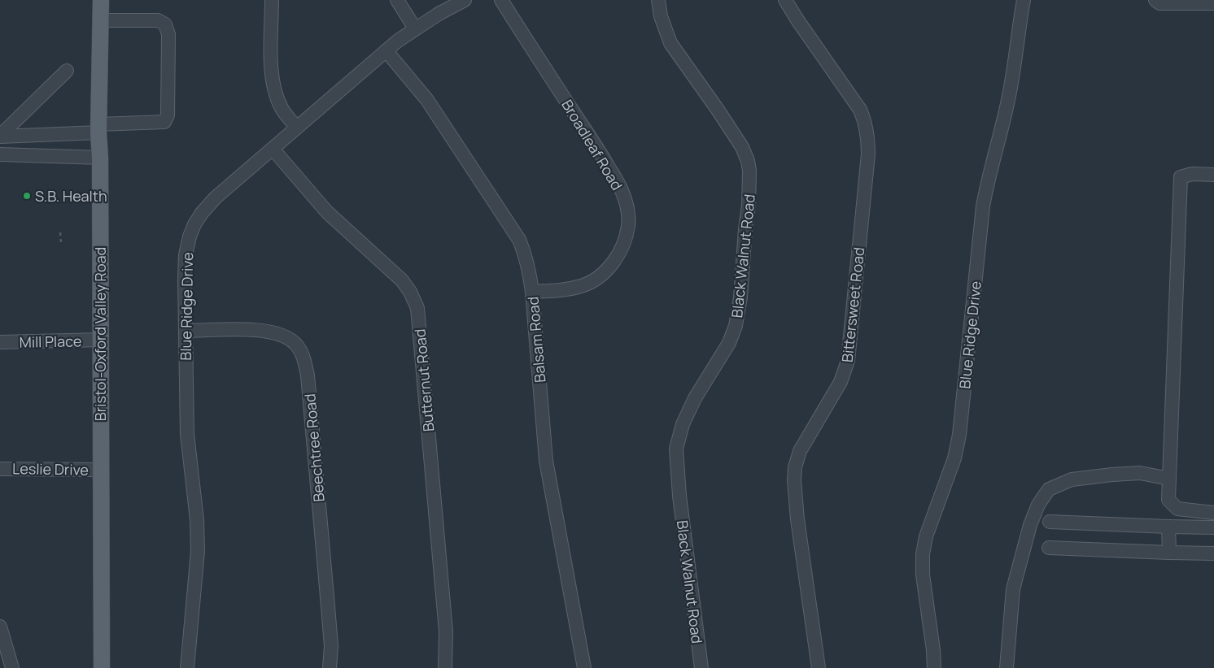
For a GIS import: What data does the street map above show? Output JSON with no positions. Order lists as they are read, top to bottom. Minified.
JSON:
{"streets":{"main road":["Bristol-Oxford Valley Road"],"street":["Broadleaf Road","Black Walnut Road","Bittersweet Road","Blue Ridge Drive","Balsam Road","Mill Place","Butternut Road","Beechtree Road","Leslie Drive"]},"crossings":[["Broadleaf Road","Balsam Road"],["Blue Ridge Drive","Balsam Road"],["Blue Ridge Drive","Butternut Road"],["Blue Ridge Drive","Beechtree Road"],["Bristol-Oxford Valley Road","Mill Place"],["Bristol-Oxford Valley Road","Leslie Drive"]],"places":["S.B. Health"]}
